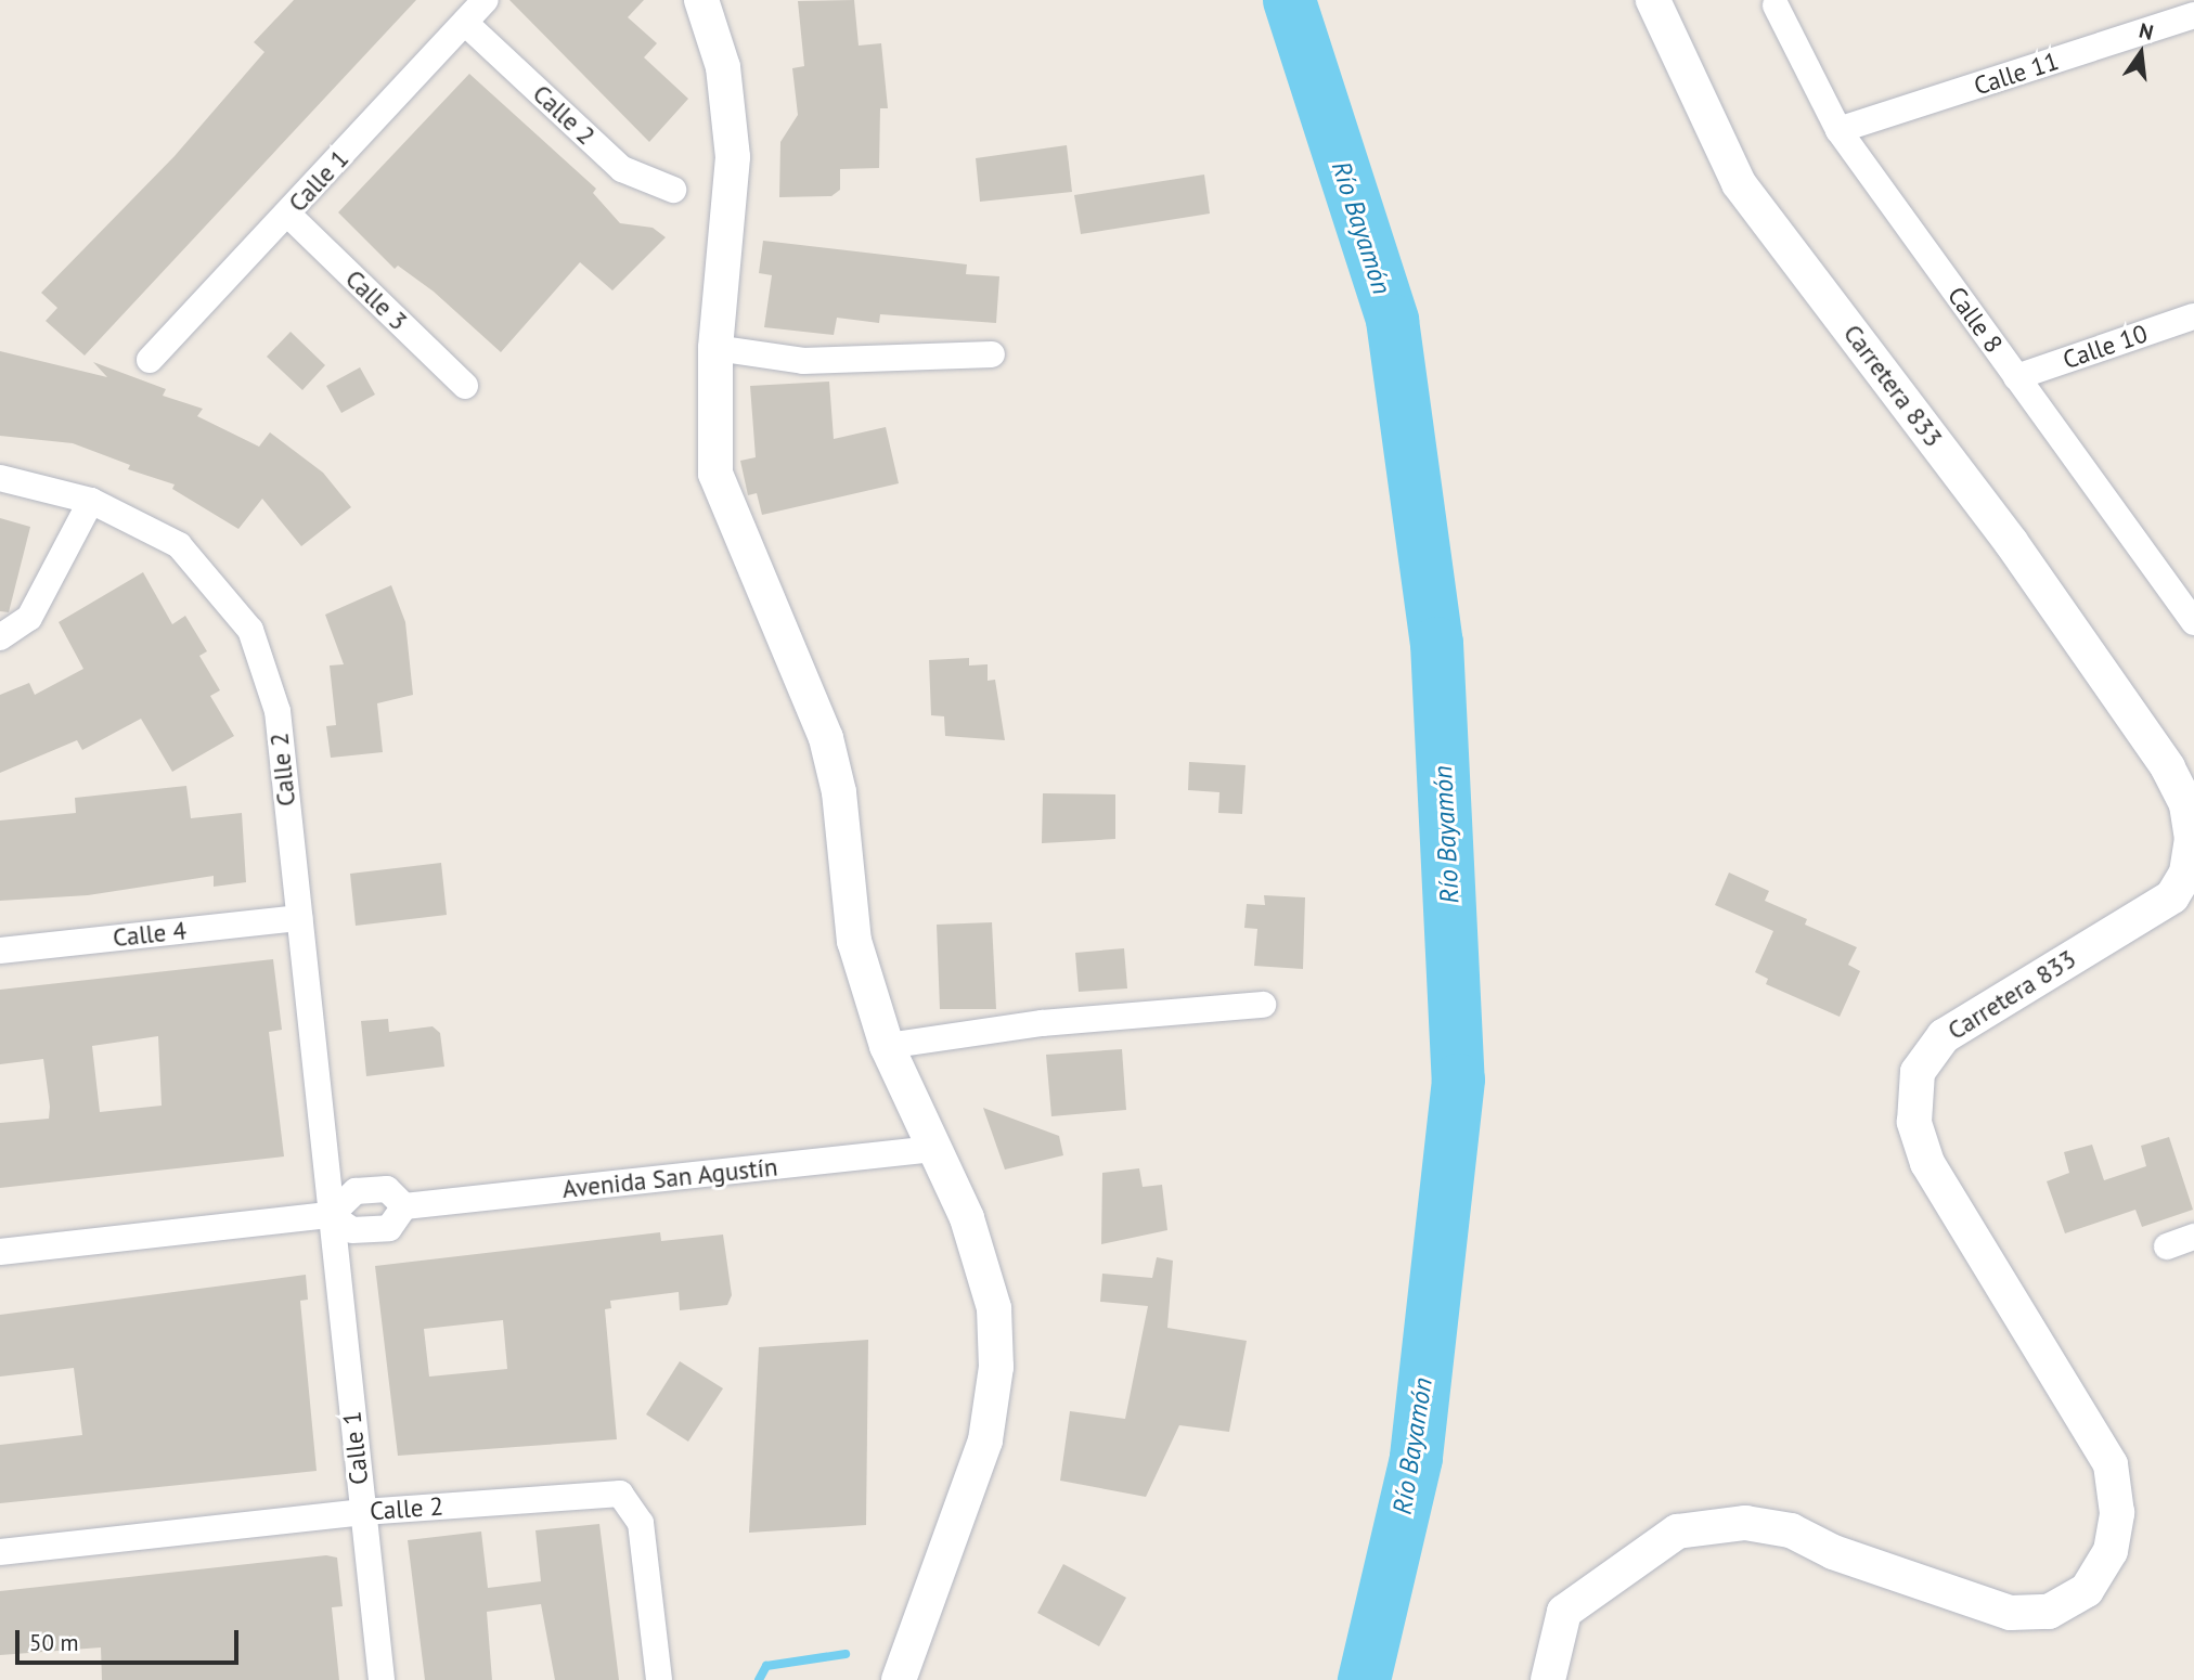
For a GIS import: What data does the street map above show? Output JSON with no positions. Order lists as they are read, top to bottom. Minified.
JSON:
{"streets":{"street":["Calle 11","Calle 2","Calle 1","Calle 3","Calle 8","Calle 10","Carretera 833","Calle 4","Avenida San Agustín"]},"crossings":[["Calle 11","Calle 8"],["Calle 2","Calle 1"],["Calle 2","Calle 4"],["Calle 1","Calle 3"],["Calle 8","Calle 10"]],"water":["Río Bayamón"],"scale_bar":"50 m","north":"top"}
